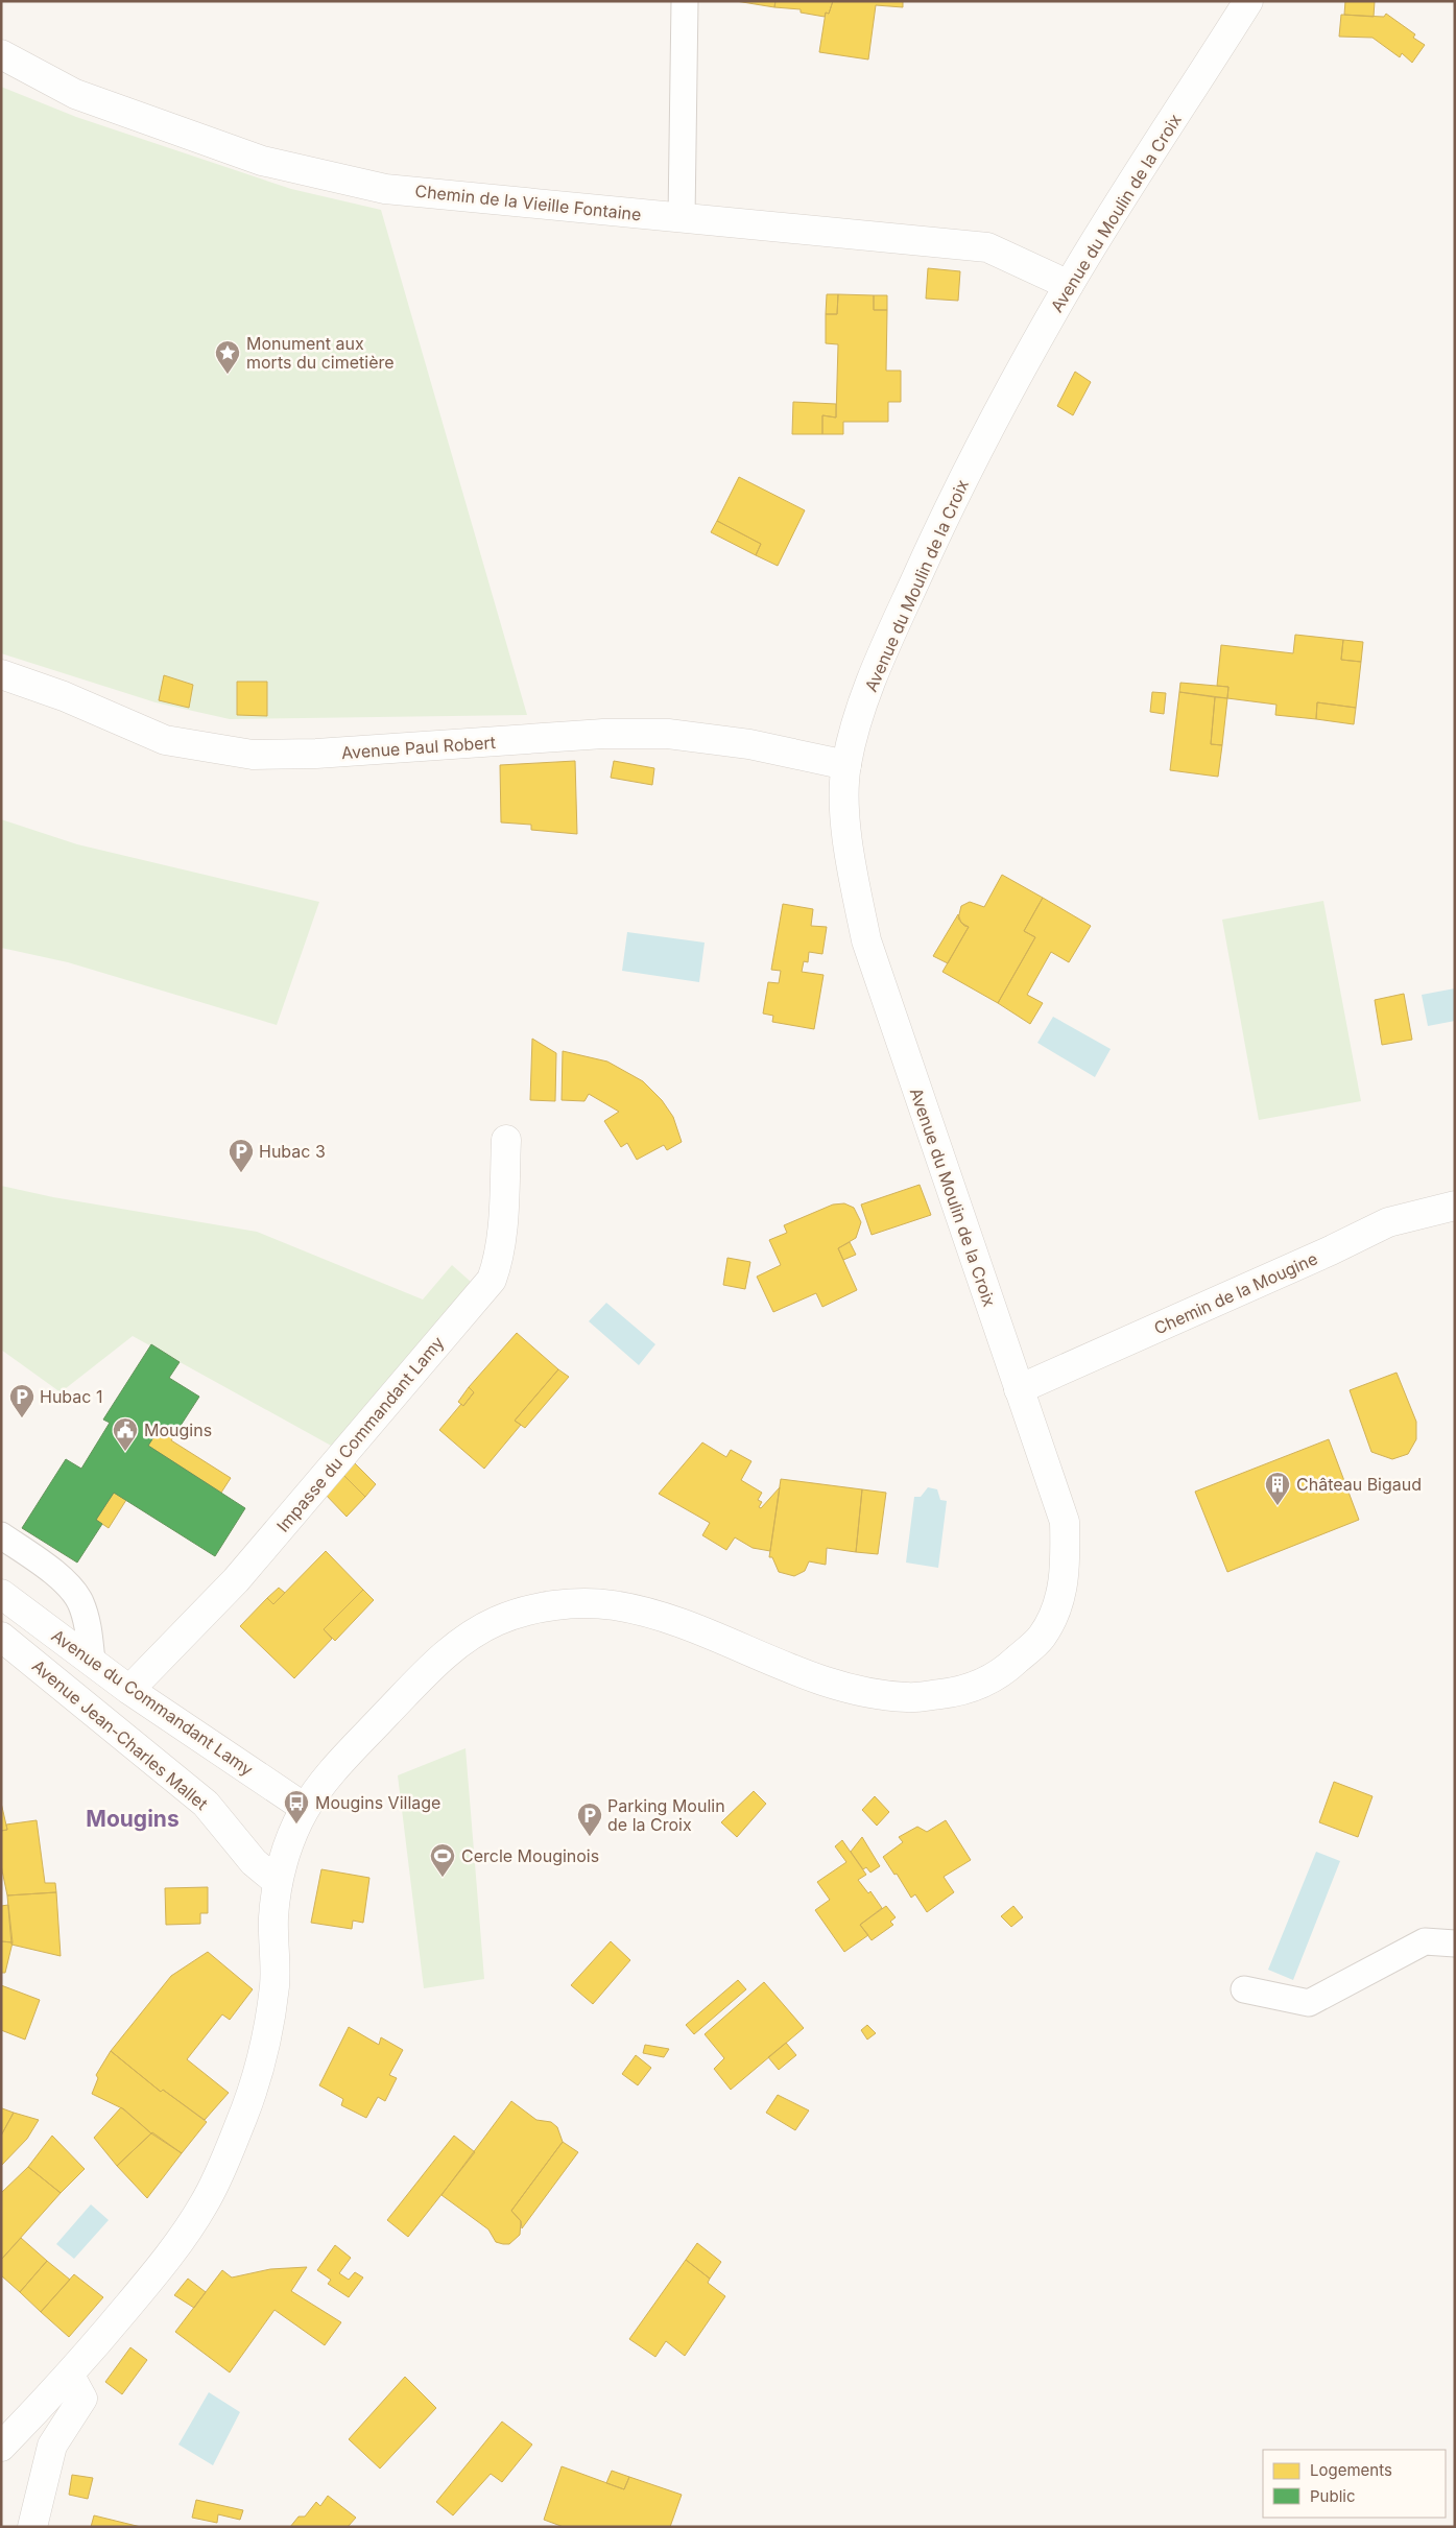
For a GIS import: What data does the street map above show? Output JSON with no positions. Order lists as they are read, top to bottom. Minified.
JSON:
{"streets":{"street":["Chemin de la Vieille Fontaine","Avenue du Moulin de la Croix","Avenue Paul Robert","Chemin de la Mougine","Impasse du Commandant Lamy","Avenue du Commandant Lamy","Avenue Jean-Charles Mallet"]},"crossings":[["Chemin de la Vieille Fontaine","Avenue du Moulin de la Croix"],["Avenue du Moulin de la Croix","Avenue Paul Robert"],["Avenue du Moulin de la Croix","Chemin de la Mougine"],["Avenue du Moulin de la Croix","Avenue du Commandant Lamy"],["Avenue du Moulin de la Croix","Avenue Jean-Charles Mallet"],["Impasse du Commandant Lamy","Avenue du Commandant Lamy"]],"districts":["Mougins"],"places":{"place":["Monument aux morts du cimetière"],"parking":["Hubac 3","Hubac 1","Parking Moulin de la Croix"],"public building":["Mougins"],"building":["Château Bigaud"],"bus stop":["Mougins Village"],"sports":["Cercle Mouginois"]},"legend":["Logements","Public"]}
